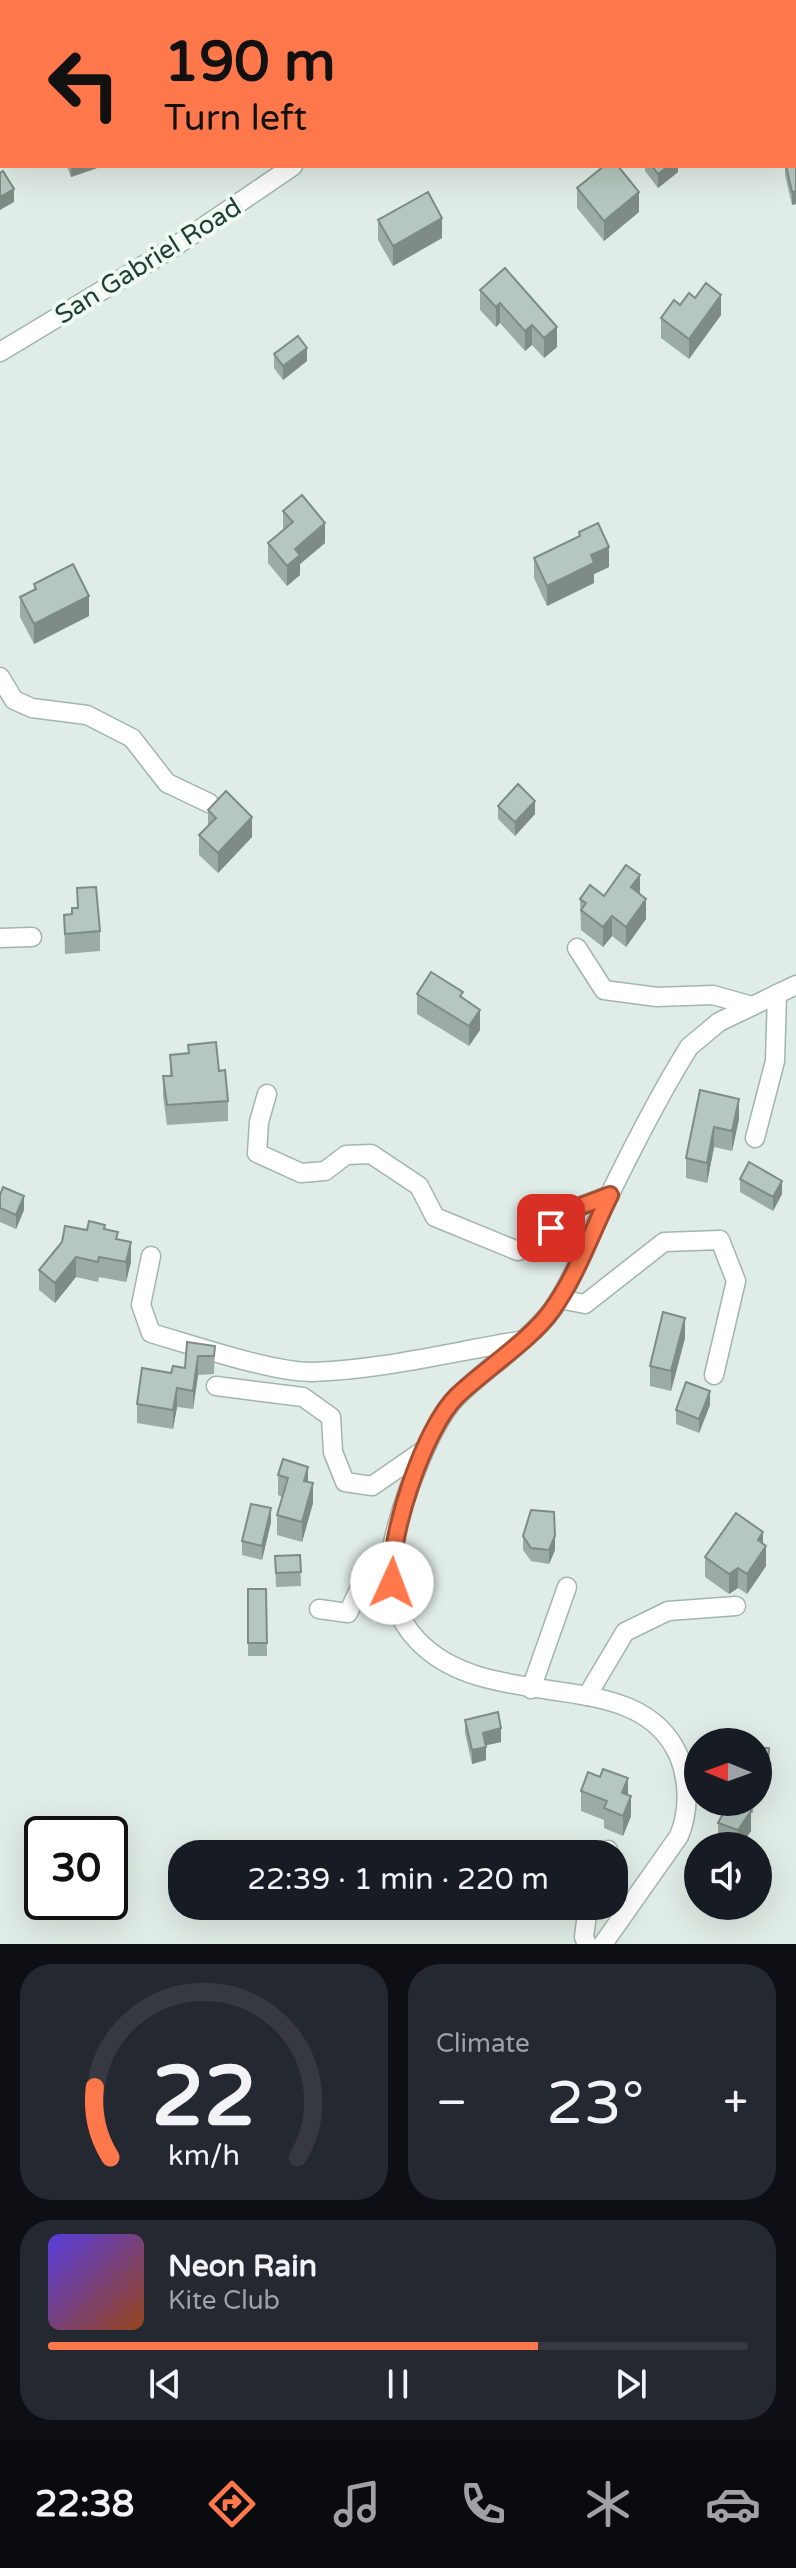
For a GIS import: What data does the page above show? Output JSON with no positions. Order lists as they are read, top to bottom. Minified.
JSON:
{"streets":{"street":["San Gabriel Road"]},"north":"left","page":{"turn":["190 m","Turn left"],"limit":"30","trip":"22:39 · 1 min · 220 m","tile":"Climate","heat":["−","23°","+"],"song":["Neon Rain","Kite Club"],"tabs":"22:38","gauge":["22","km/h"]}}
